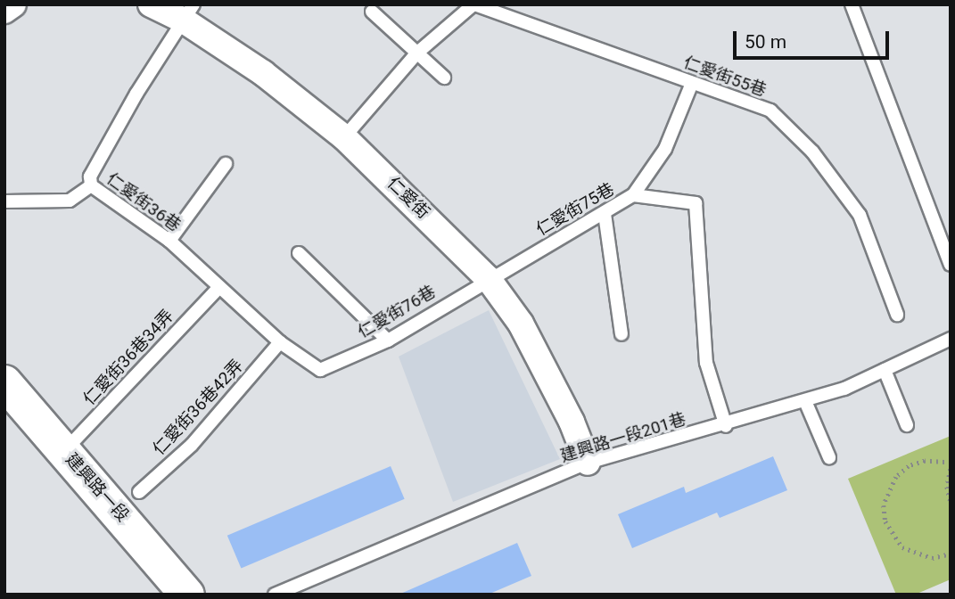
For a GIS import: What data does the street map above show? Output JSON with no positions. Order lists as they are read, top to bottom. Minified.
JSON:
{"streets":{"street":["仁愛街","建興路一段"],"lane":["仁愛街55巷","仁愛街36巷","仁愛街75巷","仁愛街76巷","仁愛街36巷34弄","仁愛街36巷42弄","建興路一段201巷"]},"crossings":[["仁愛街55巷","仁愛街"],["仁愛街55巷","仁愛街75巷"],["仁愛街","仁愛街36巷"],["仁愛街","仁愛街75巷"],["仁愛街","仁愛街76巷"],["仁愛街","建興路一段201巷"],["仁愛街36巷","仁愛街76巷"],["仁愛街36巷","仁愛街36巷34弄"],["仁愛街36巷","仁愛街36巷42弄"],["仁愛街75巷","仁愛街76巷"],["仁愛街36巷34弄","建興路一段"]],"scale_bar":"50 m"}
